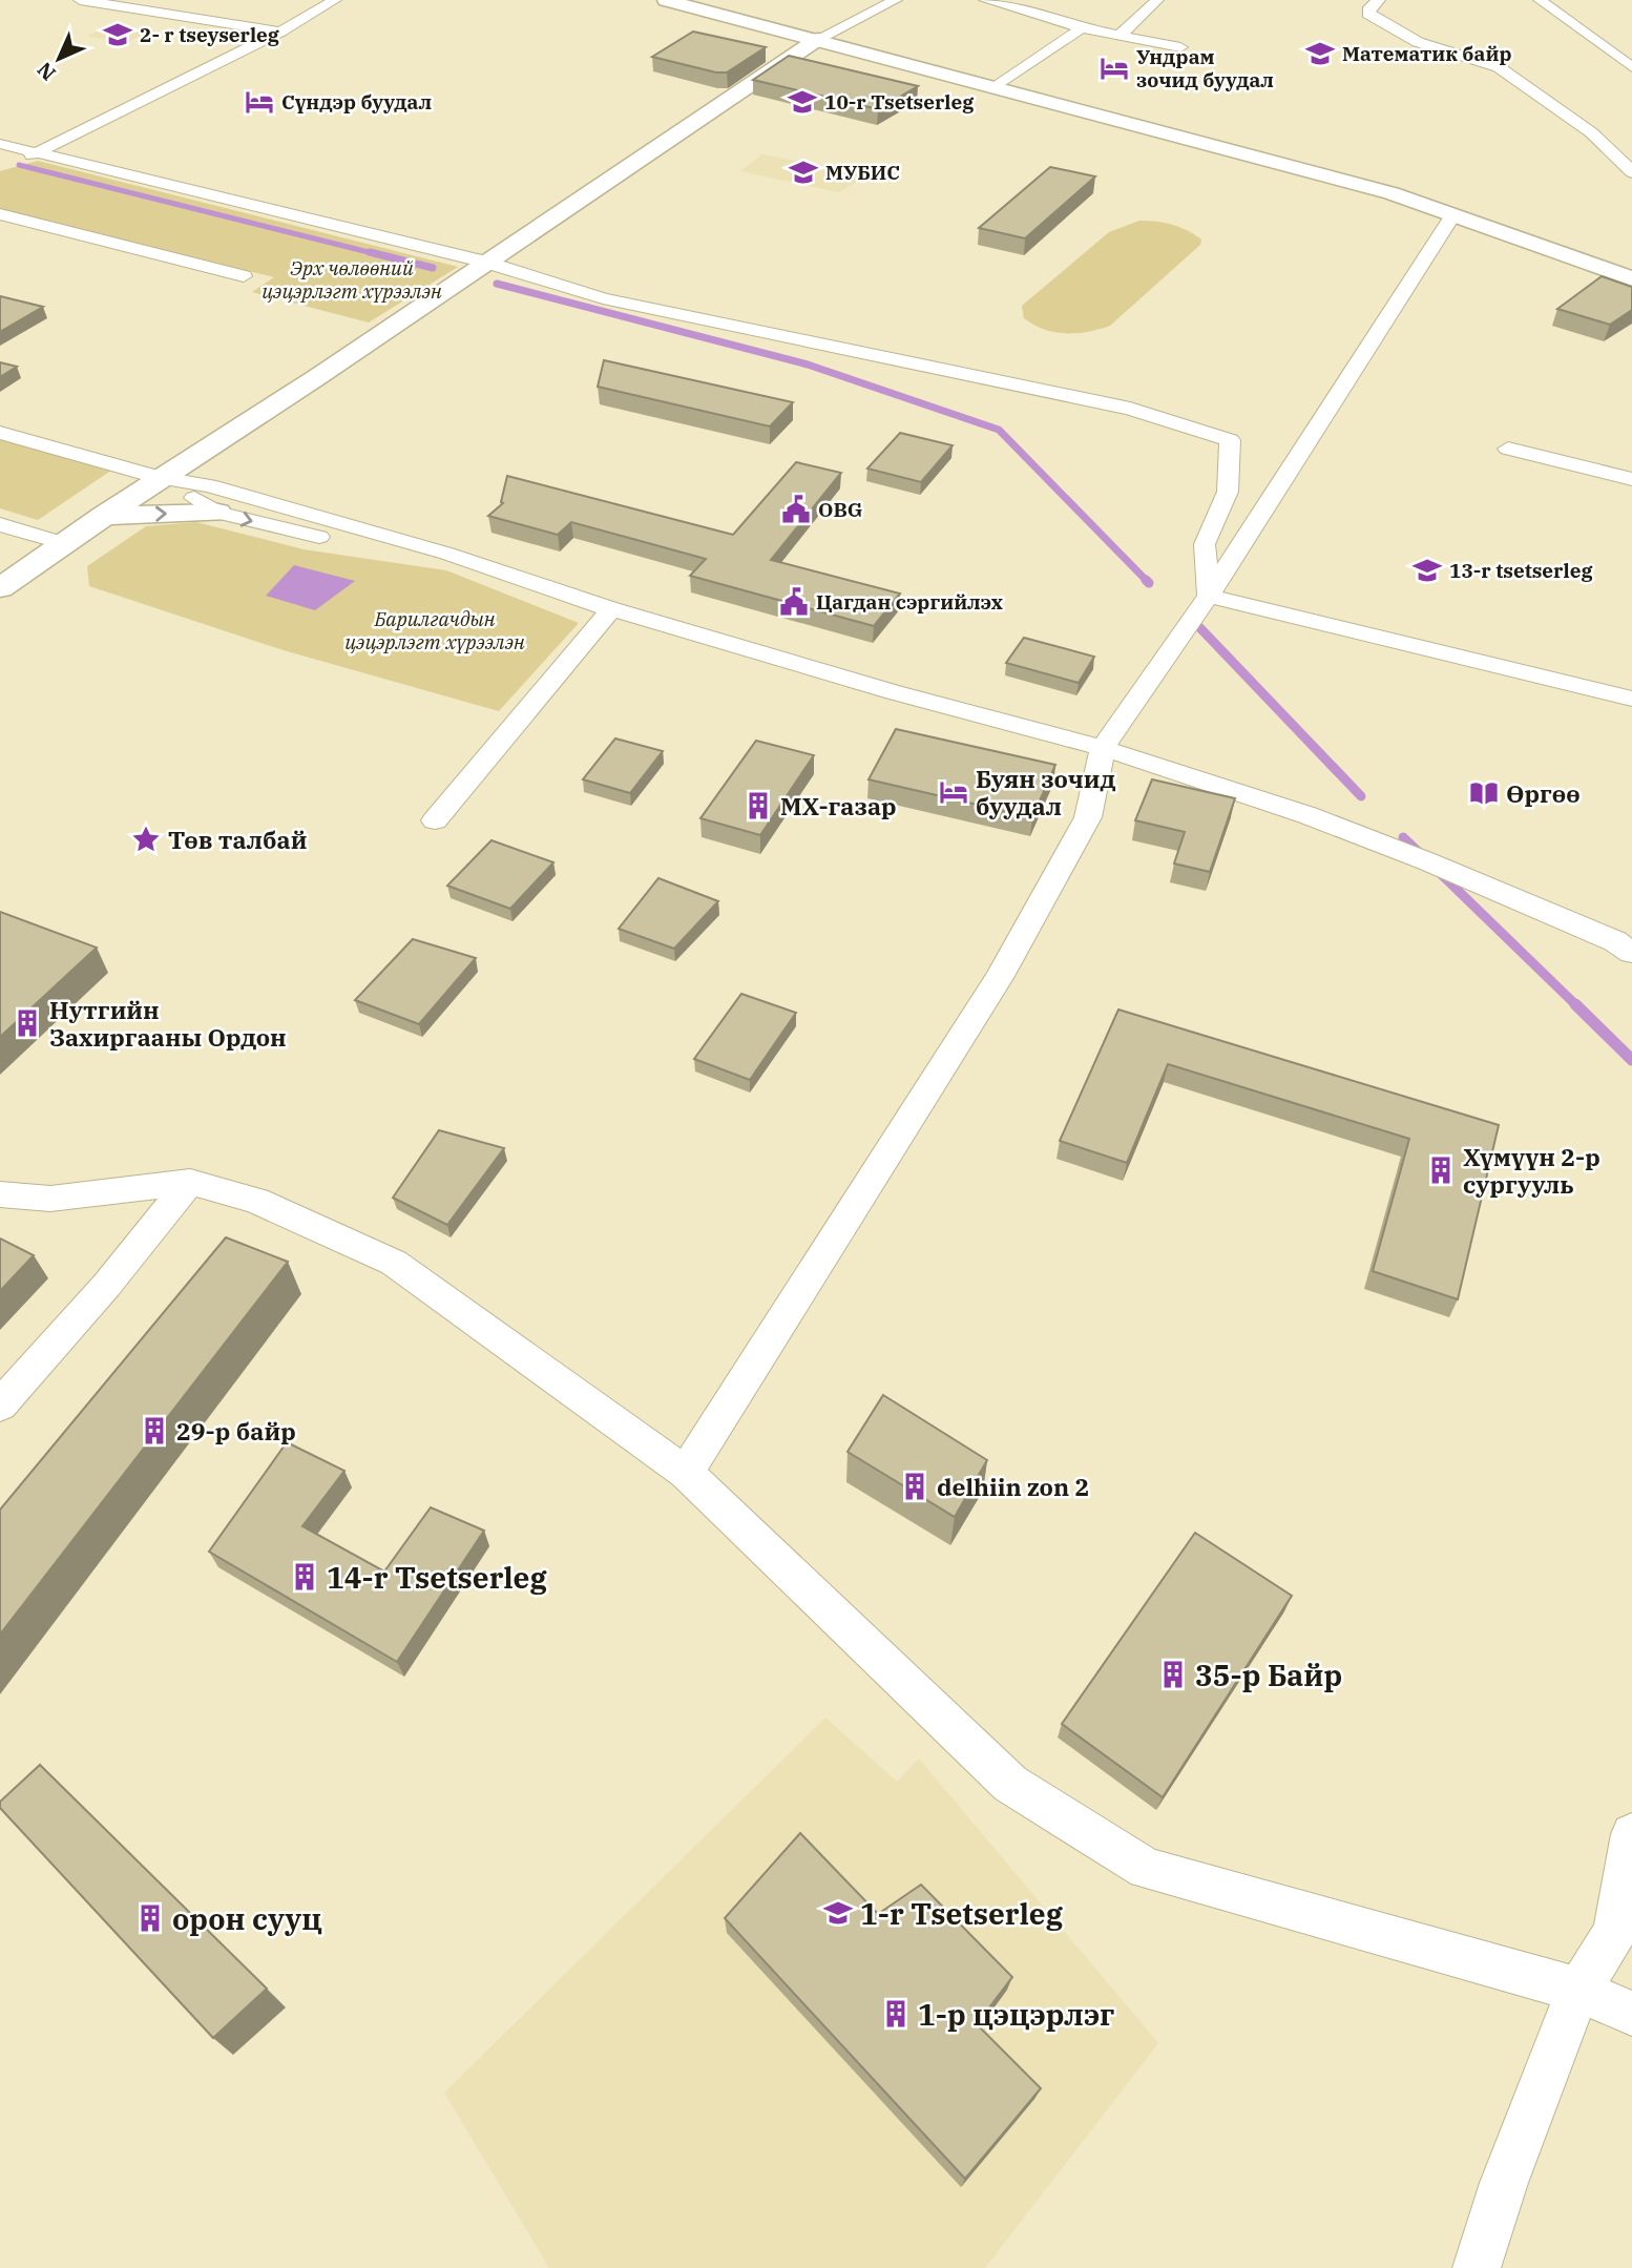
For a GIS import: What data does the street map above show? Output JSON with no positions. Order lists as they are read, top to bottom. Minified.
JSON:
{"parks":["Эрх чөлөөний цэцэрлэгт хүрээлэн","Барилгачдын цэцэрлэгт хүрээлэн"],"places":{"school or university":["2- r tseyserleg","Математик байр","10-r Tsetserleg","МУБИС","13-r tsetserleg","1-r Tsetserleg"],"hotel":["Ундрам зочид буудал","Сүндэр буудал","Буян зочид буудал"],"public building":["OBG","Цагдан сэргийлэх"],"library":["Өргөө"],"building":["МХ-газар","Нутгийн Захиргааны Ордон","Хүмүүн 2-р сургууль","29-р байр","delhiin zon 2","14-r Tsetserleg","35-р Байр","орон сууц","1-р цэцэрлэг"],"place":["Төв талбай"]},"north":"bottom left"}
